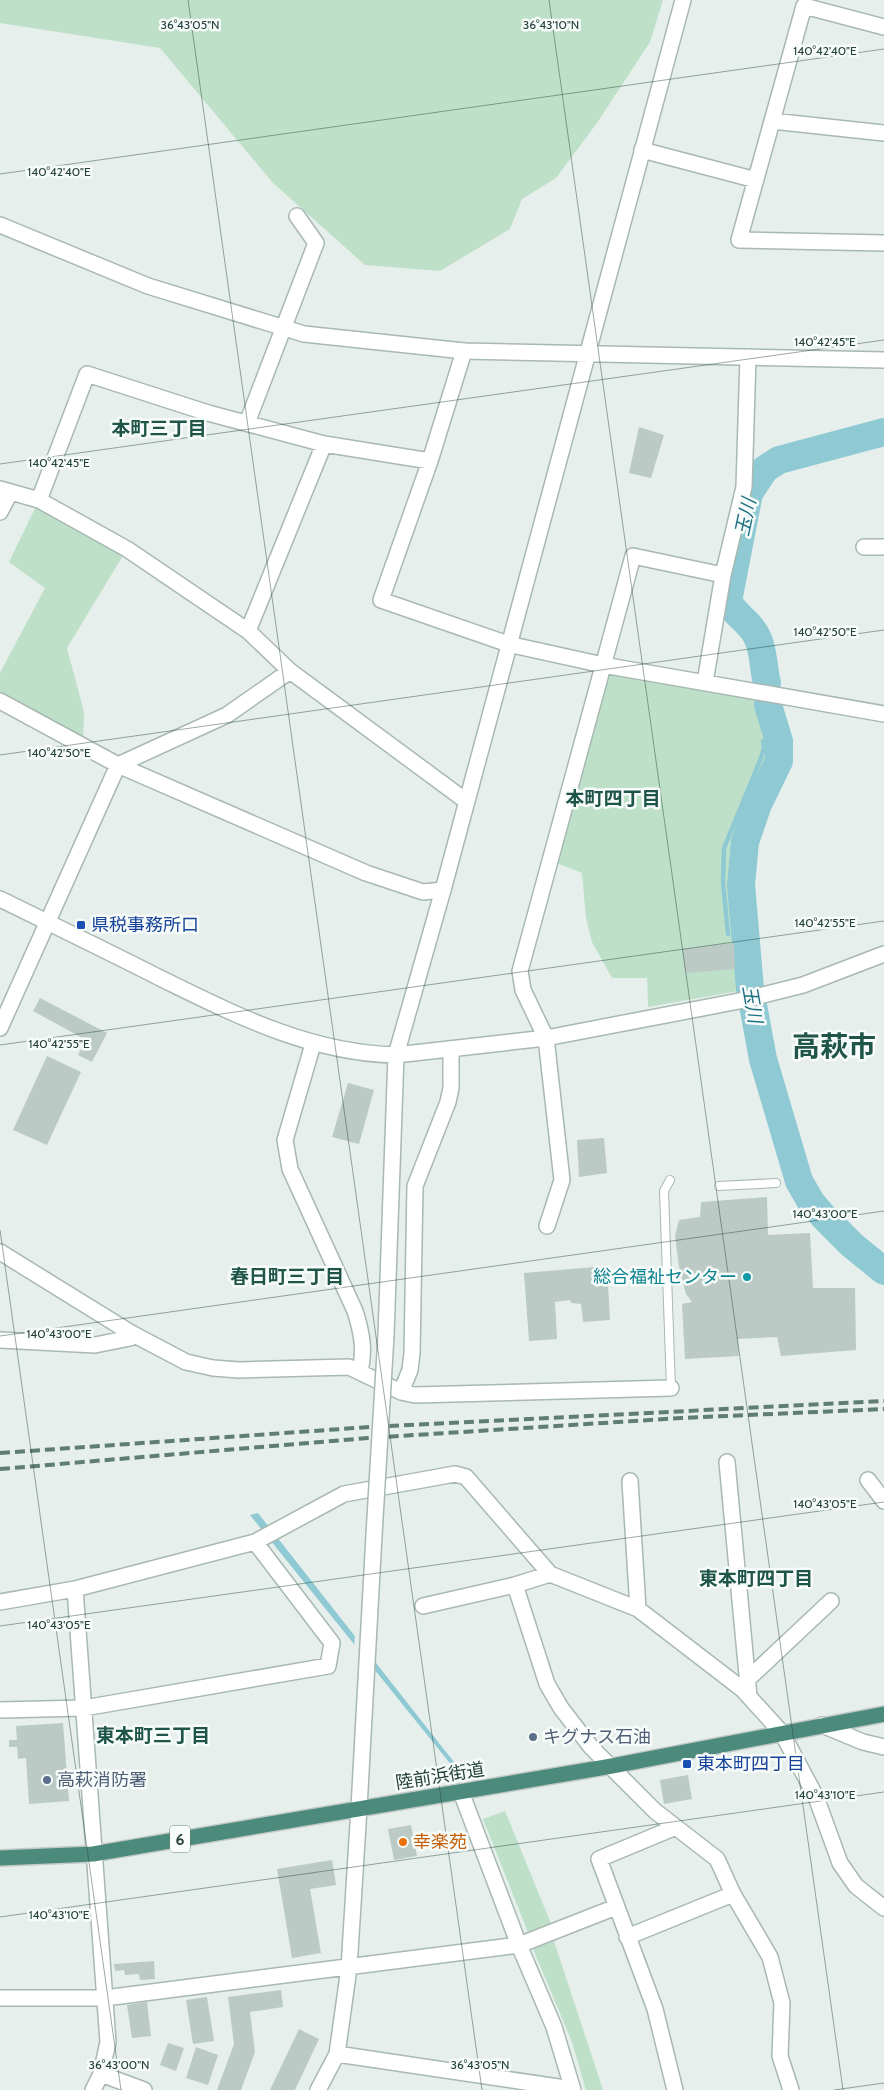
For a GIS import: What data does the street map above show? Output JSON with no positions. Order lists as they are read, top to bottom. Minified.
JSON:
{"streets":{"highway":["陸前浜街道","6"]},"districts":["本町三丁目","本町四丁目","高萩市","春日町三丁目","東本町四丁目","東本町三丁目"],"water":["玉川"],"places":{"transit":["県税事務所口","東本町四丁目"],"other":["総合福祉センター","キグナス石油","高萩消防署","幸楽苑"]},"coordinates":["36°43'05\"N","36°43'10\"N","140°42'40\"E","140°42'45\"E","140°42'50\"E","140°42'55\"E","140°43'00\"E","140°43'05\"E","140°43'10\"E","36°43'00\"N"]}
